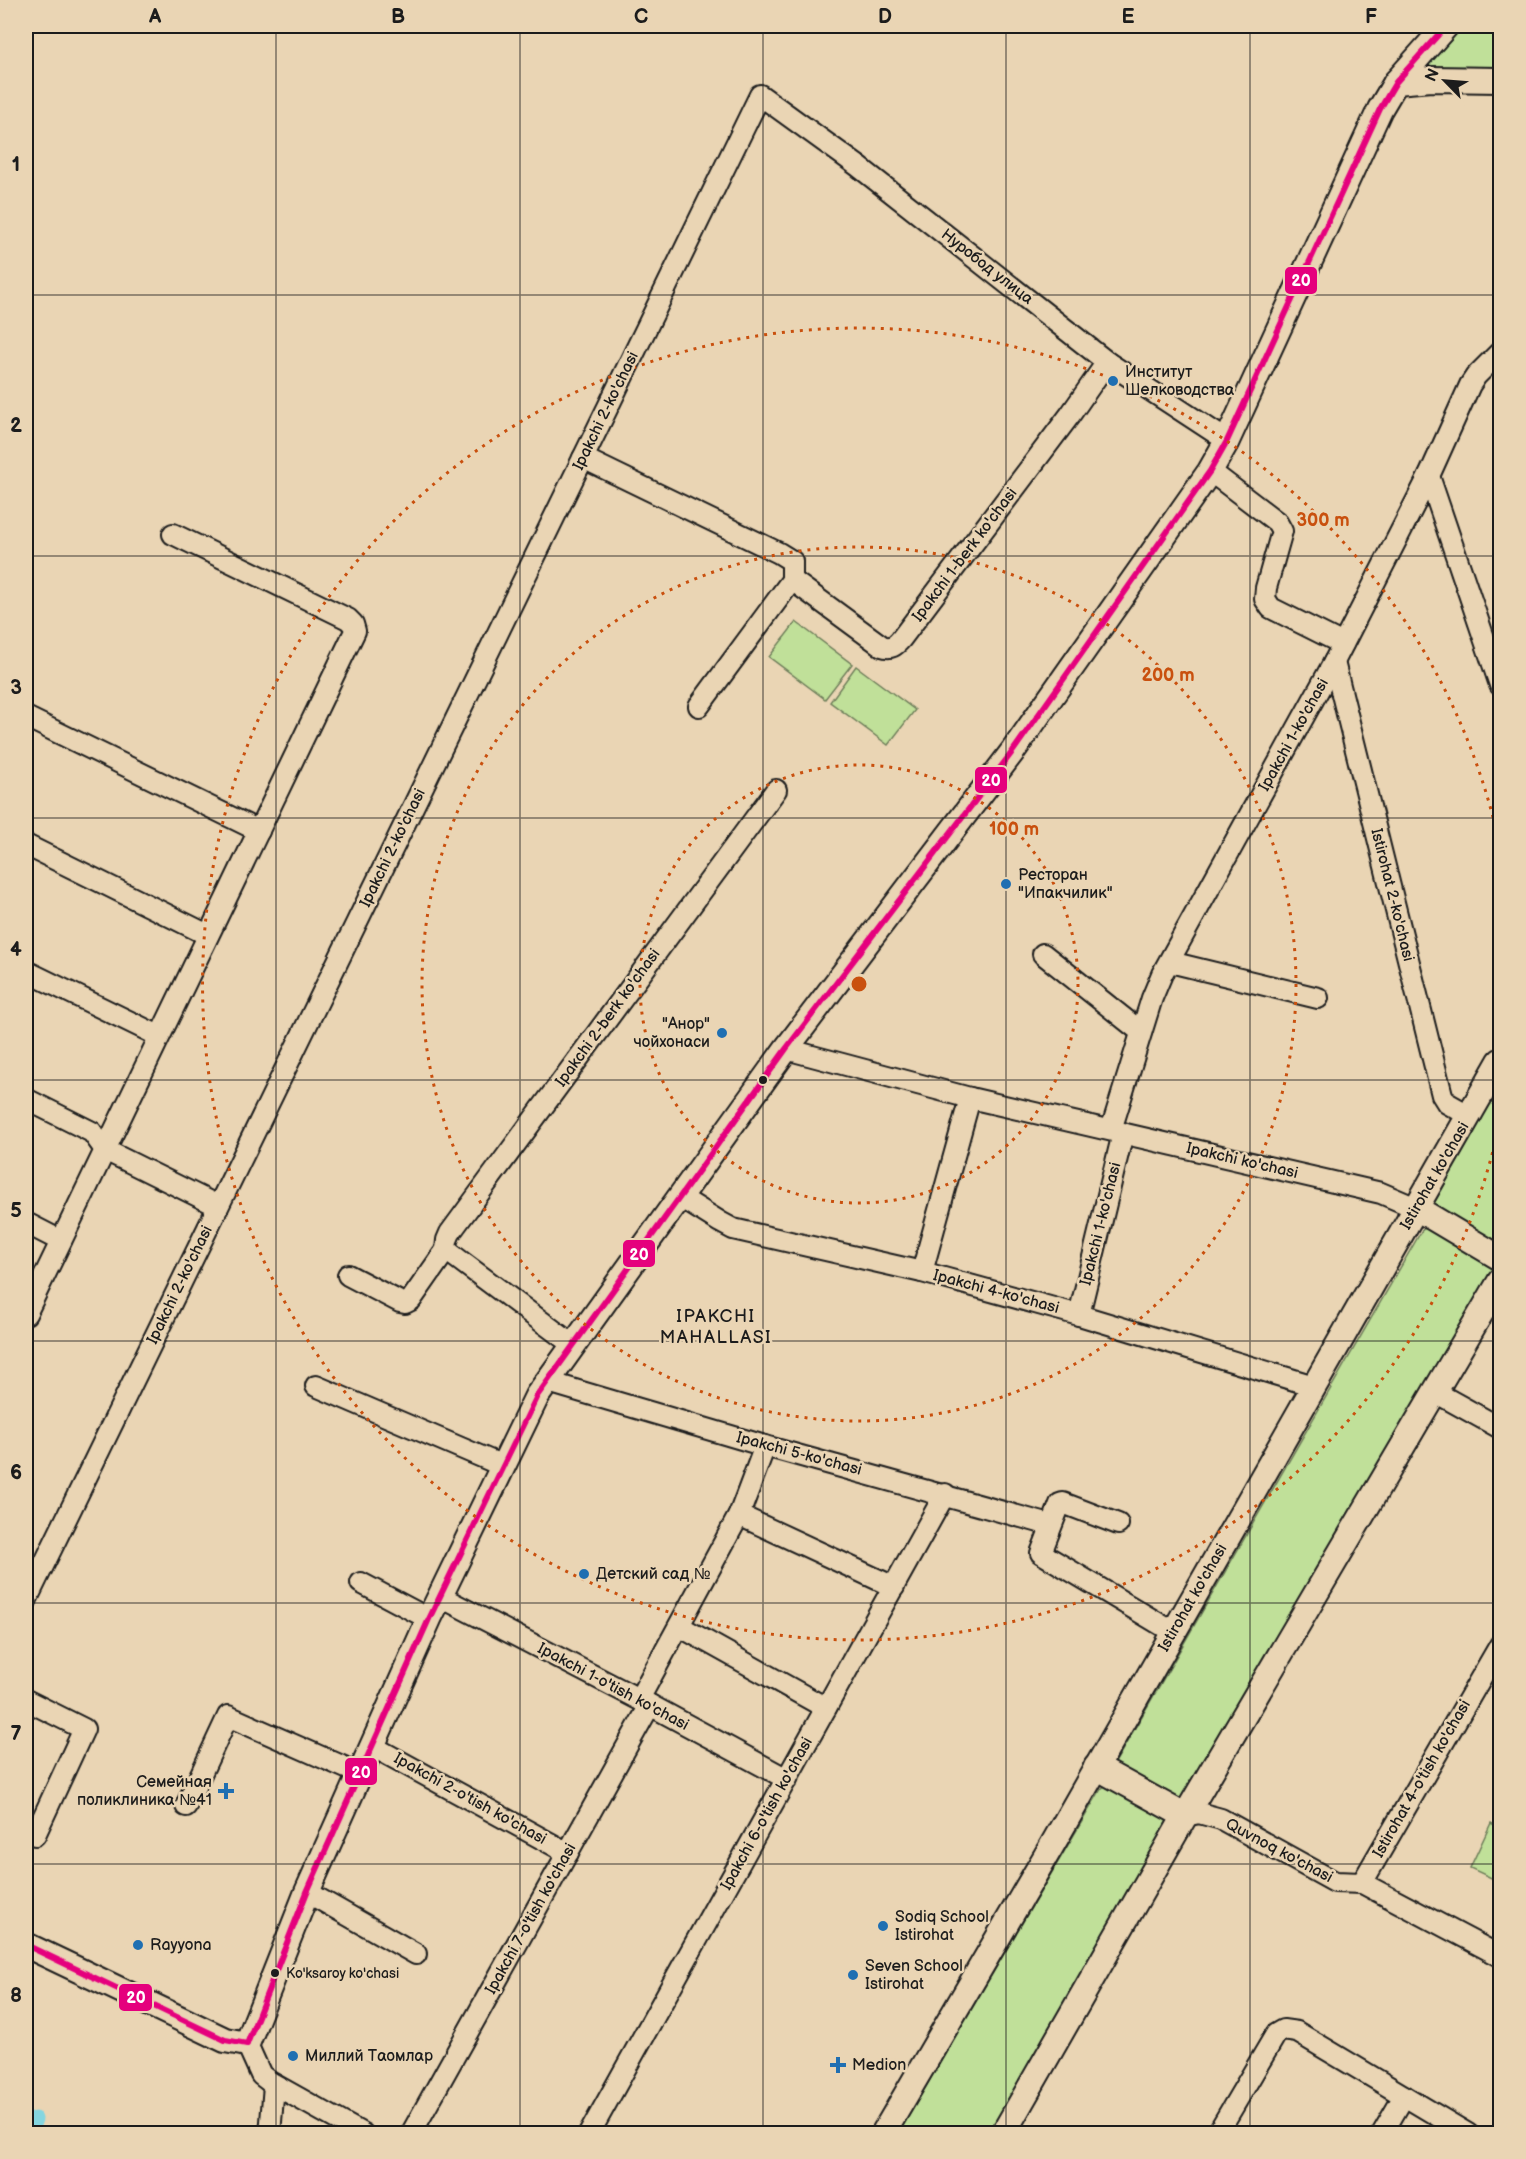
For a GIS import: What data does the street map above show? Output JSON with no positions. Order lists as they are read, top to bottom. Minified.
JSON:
{"streets":{"main road":["Istirohat ko'chasi"],"street":["Нуробод улица","Ipakchi 2-ko'chasi","Ipakchi 1-berk ko'chasi","Ipakchi 1-ko'chasi","Istirohat 2-ko'chasi","Ipakchi 2-berk ko'chasi","Ipakchi ko'chasi","Ipakchi 4-ko'chasi","Ipakchi 5-ko'chasi","Ipakchi 1-o'tish ko'chasi","Istirohat 4-o'tish ko'chasi","Ipakchi 2-o'tish ko'chasi","Ipakchi 6-o'tish ko'chasi","Quvnoq ko'chasi","Ipakchi 7-o'tish ko'chasi"]},"crossings":[["Нуробод улица","Ipakchi 2-ko'chasi"],["Нуробод улица","Ipakchi 1-berk ko'chasi"],["Ipakchi 1-ko'chasi","Istirohat 2-ko'chasi"],["Ipakchi 1-ko'chasi","Ipakchi ko'chasi"],["Ipakchi 1-ko'chasi","Ipakchi 4-ko'chasi"],["Istirohat 2-ko'chasi","Istirohat ko'chasi"],["Ipakchi ko'chasi","Istirohat ko'chasi"],["Istirohat ko'chasi","Ipakchi 4-ko'chasi"],["Ipakchi 5-ko'chasi","Ipakchi 6-o'tish ko'chasi"],["Ipakchi 5-ko'chasi","Ipakchi 7-o'tish ko'chasi"],["Ipakchi 1-o'tish ko'chasi","Ipakchi 6-o'tish ko'chasi"],["Ipakchi 1-o'tish ko'chasi","Ipakchi 7-o'tish ko'chasi"],["Istirohat 4-o'tish ko'chasi","Quvnoq ko'chasi"],["Ipakchi 2-o'tish ko'chasi","Ipakchi 7-o'tish ko'chasi"]],"districts":["IPAKCHI MAHALLASI"],"places":{"other":["Институт Шелководства","Ресторан \"Ипакчилик\"","\"Анор\" чойхонаси","Детский сад №","Sodiq School Istirohat","Rayyona","Ko'ksaroy ko'chasi","Seven School Istirohat","Миллий Таомлар"],"health":["Семейная поликлиника №41","Medion"]},"lines":["transit line 20"],"north":"top left","grid":{"columns":["A","B","C","D","E","F"],"rows":["1","2","3","4","5","6","7","8"]},"rings":["300 m","200 m","100 m"]}
